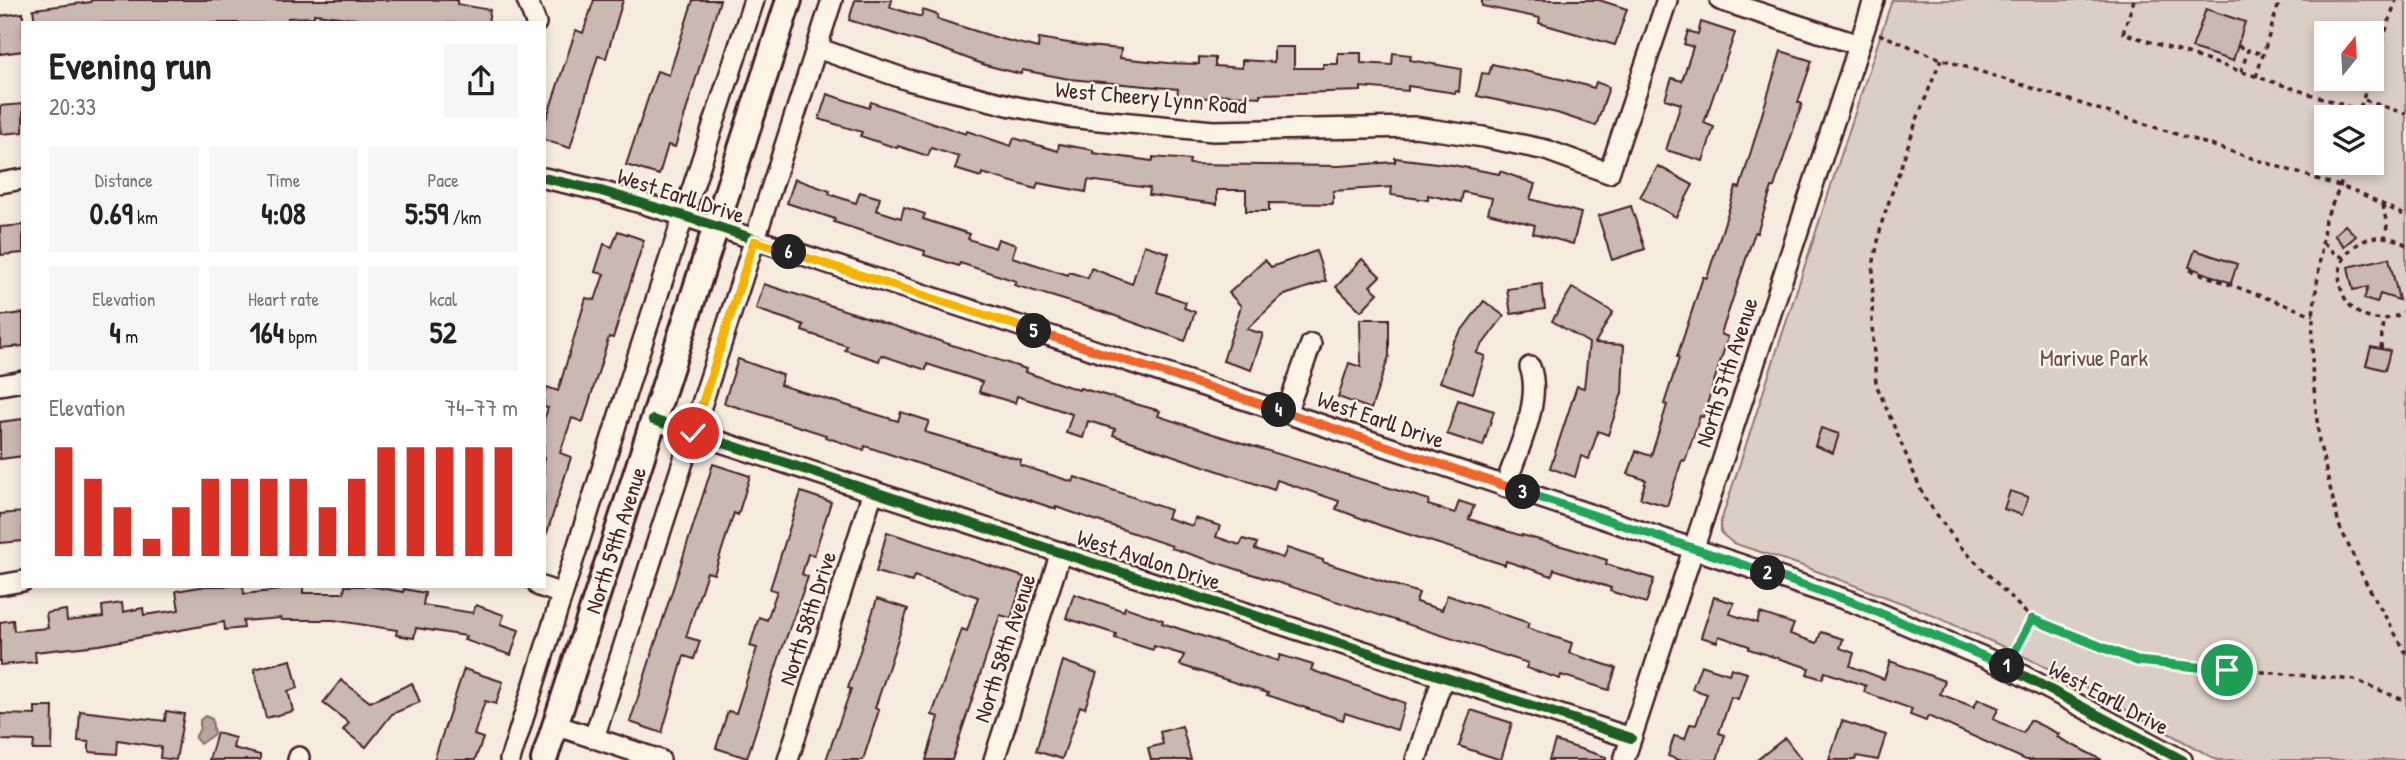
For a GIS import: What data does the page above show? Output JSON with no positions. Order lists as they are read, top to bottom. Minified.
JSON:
{"streets":{"main road":["North 59th Avenue"],"street":["West Cheery Lynn Road","West Earll Drive","North 57th Avenue","West Avalon Drive","North 58th Drive","North 58th Avenue"]},"crossings":[["West Cheery Lynn Road","North 59th Avenue"],["West Earll Drive","North 57th Avenue"],["West Earll Drive","North 59th Avenue"],["North 57th Avenue","West Avalon Drive"],["North 59th Avenue","West Avalon Drive"],["West Avalon Drive","North 58th Drive"],["West Avalon Drive","North 58th Avenue"]],"parks":["Marivue Park"],"north":"top","page":{"heading":["Evening run","20:33"],"stats":[["Distance","0.69 km"],["Time","4:08"],["Pace","5:59 /km"],["Elevation","4 m"],["Heart rate","164 bpm"],["kcal","52"]],"pins":["6","5","4","3","2","1"],"chart":["Elevation","74–77 m"]}}
